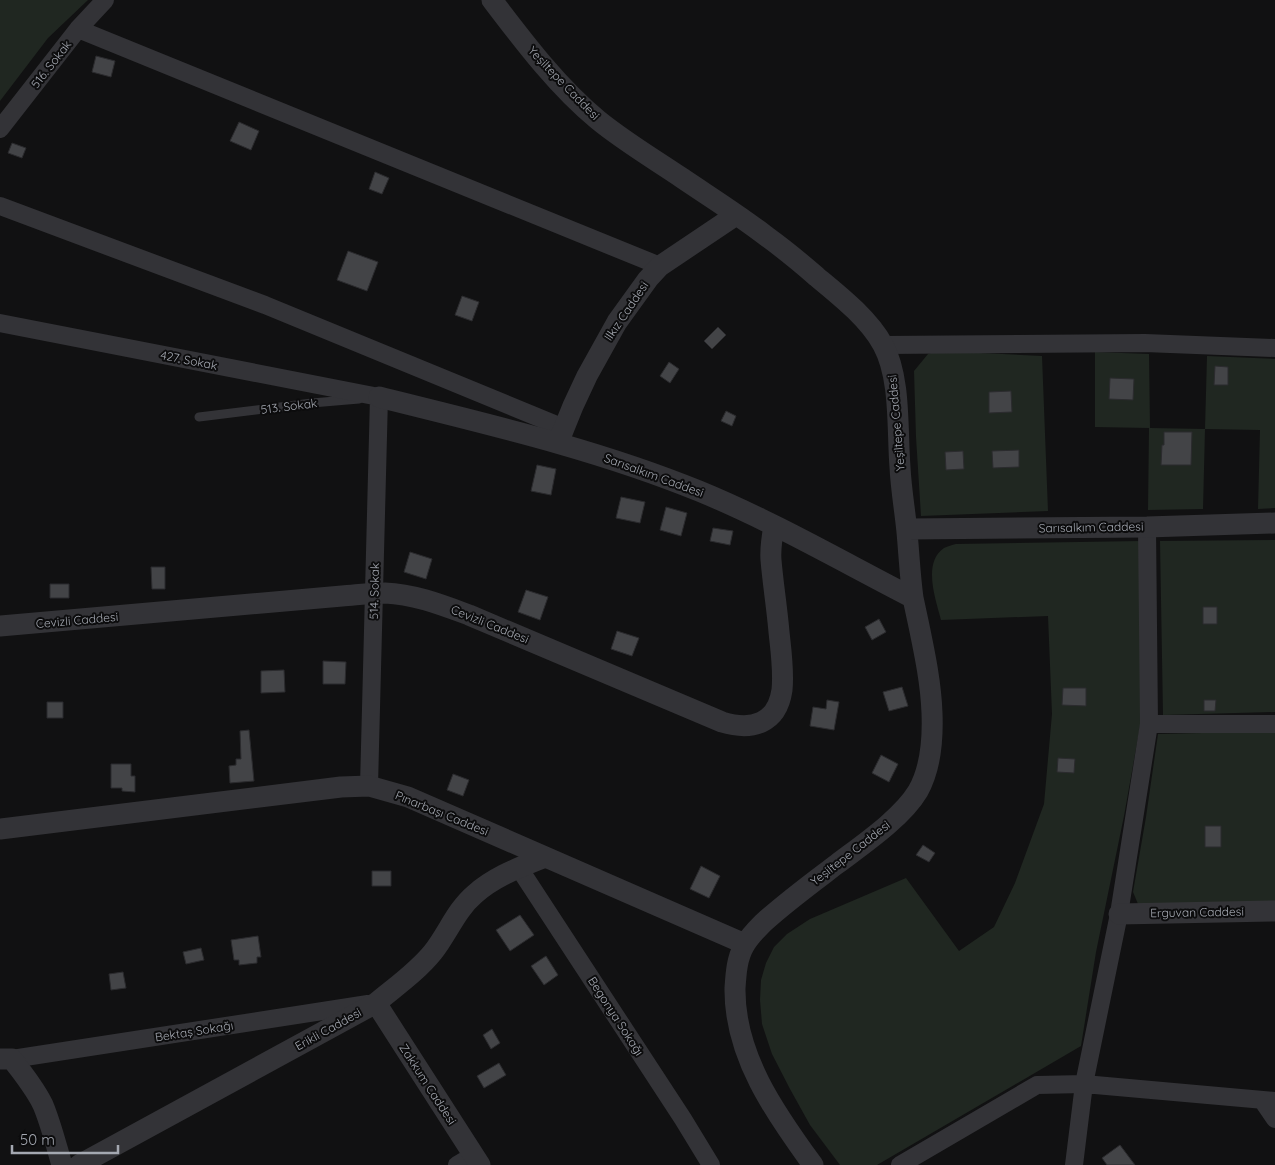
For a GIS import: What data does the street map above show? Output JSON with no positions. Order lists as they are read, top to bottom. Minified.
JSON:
{"streets":{"street":["516. Sokak","Yeşiltepe Caddesi","Ilkız Caddesi","427. Sokak","Sarısalkım Caddesi","514. Sokak","Cevizli Caddesi","Pınarbaşı Caddesi","Erguvan Caddesi","Begonya Sokağı","Erikli Caddesi","Bektaş Sokağı","Zakkum Caddesi"],"lane":["513. Sokak"]},"crossings":[["Yeşiltepe Caddesi","Ilkız Caddesi"],["Yeşiltepe Caddesi","Sarısalkım Caddesi"],["Yeşiltepe Caddesi","Pınarbaşı Caddesi"],["Ilkız Caddesi","Sarısalkım Caddesi"],["427. Sokak","513. Sokak"],["427. Sokak","Sarısalkım Caddesi"],["427. Sokak","514. Sokak"],["513. Sokak","Sarısalkım Caddesi"],["513. Sokak","514. Sokak"],["Sarısalkım Caddesi","514. Sokak"],["Sarısalkım Caddesi","Cevizli Caddesi"],["514. Sokak","Cevizli Caddesi"],["514. Sokak","Pınarbaşı Caddesi"],["Pınarbaşı Caddesi","Erikli Caddesi"],["Begonya Sokağı","Erikli Caddesi"],["Erikli Caddesi","Bektaş Sokağı"],["Erikli Caddesi","Zakkum Caddesi"],["Bektaş Sokağı","Zakkum Caddesi"]],"scale_bar":"50 m"}
